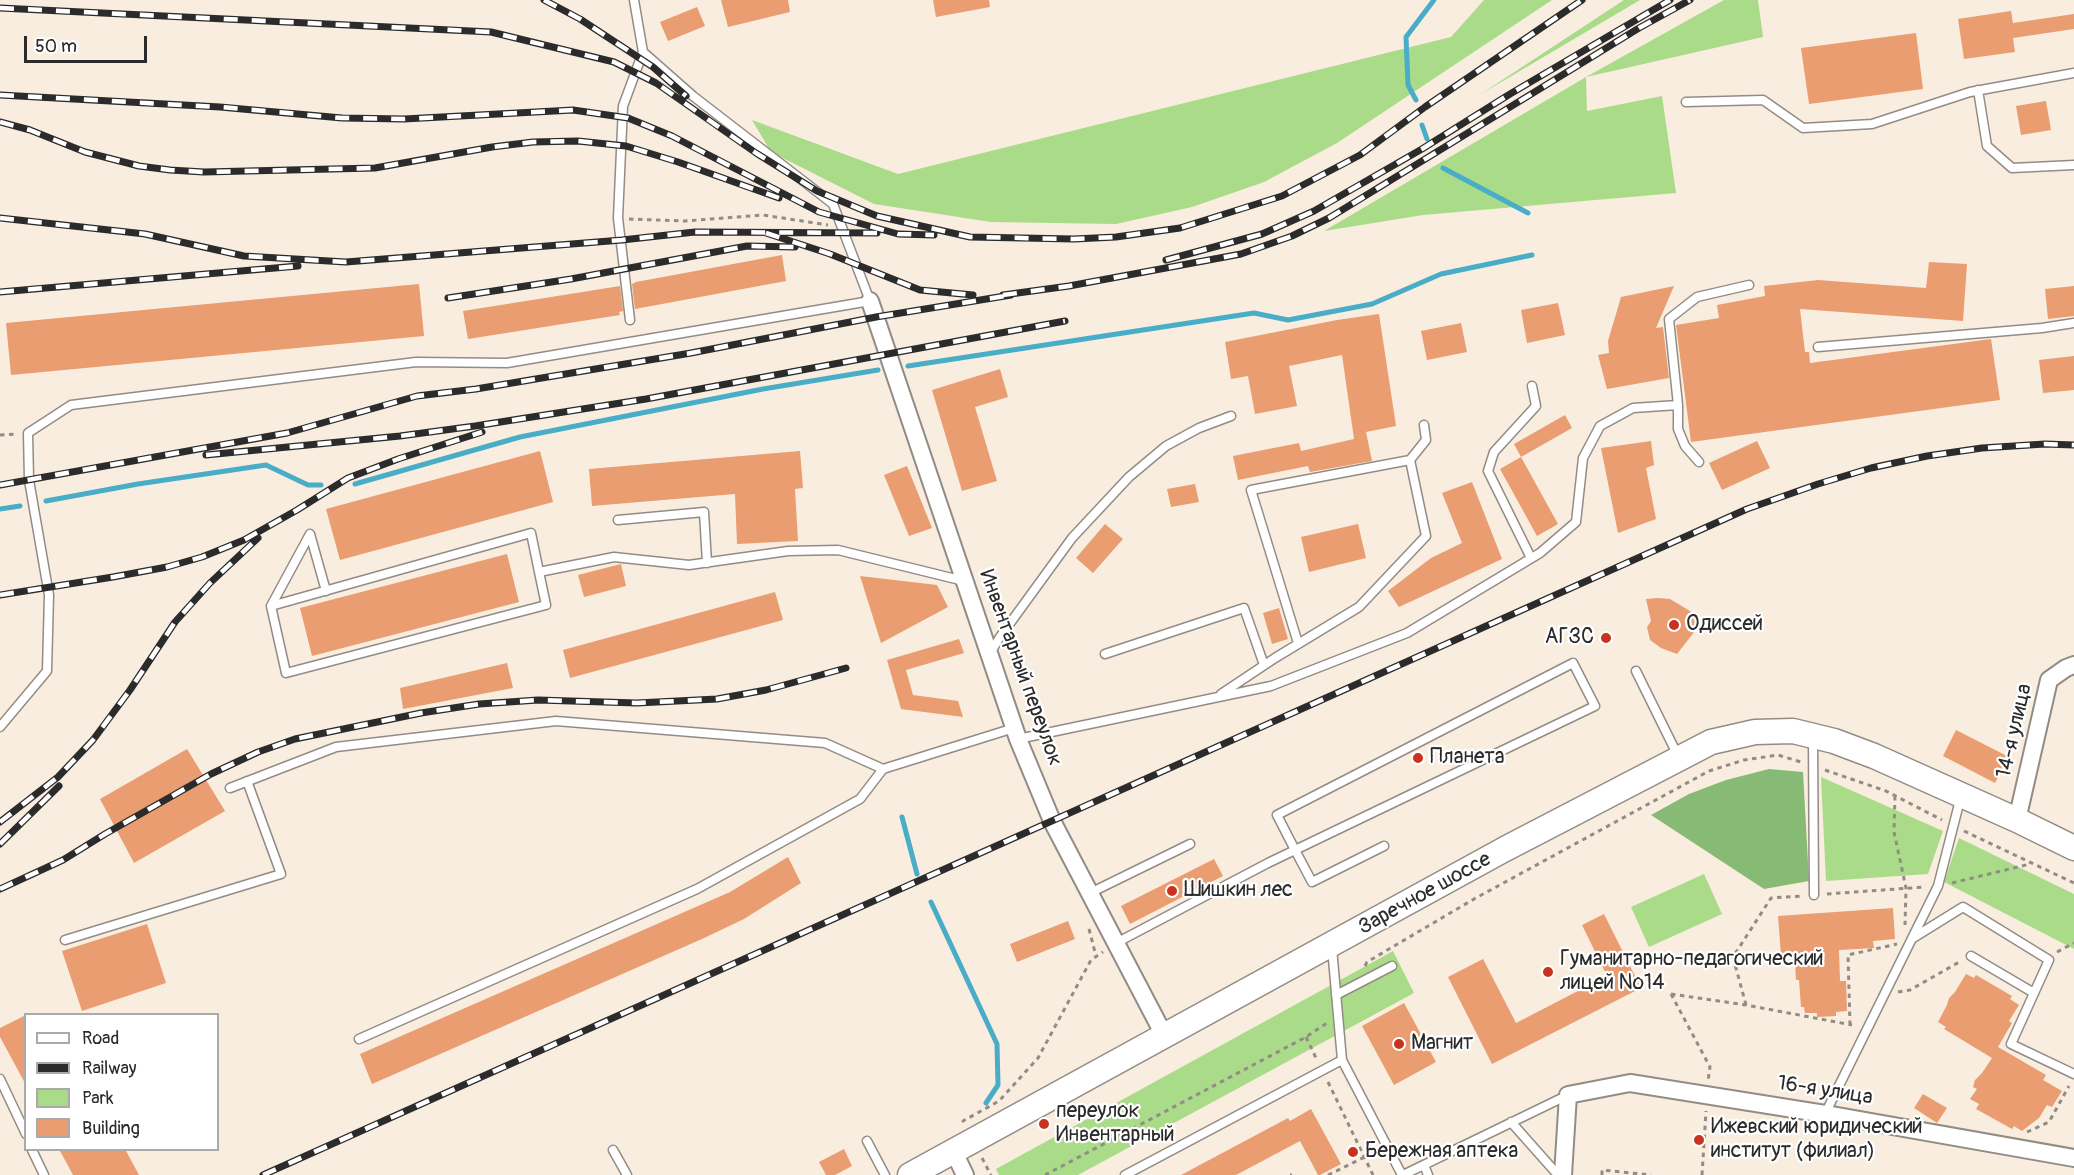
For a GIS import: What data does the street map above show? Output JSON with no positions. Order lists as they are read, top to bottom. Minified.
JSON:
{"streets":{"main road":["Заречное шоссе"],"street":["Инвентарный переулок","14-я улица","16-я улица"]},"crossings":[["Инвентарный переулок","Заречное шоссе"],["14-я улица","Заречное шоссе"]],"places":["Одиссей","АГЗС","Планета","Шишкин лес","Гуманитарно-педагогический лицей №14","Магнит","переулок Инвентарный","Ижевский юридический институт (филиал)","Бережная аптека"],"legend":["Road","Railway","Park","Building"],"scale_bar":"50 m"}
